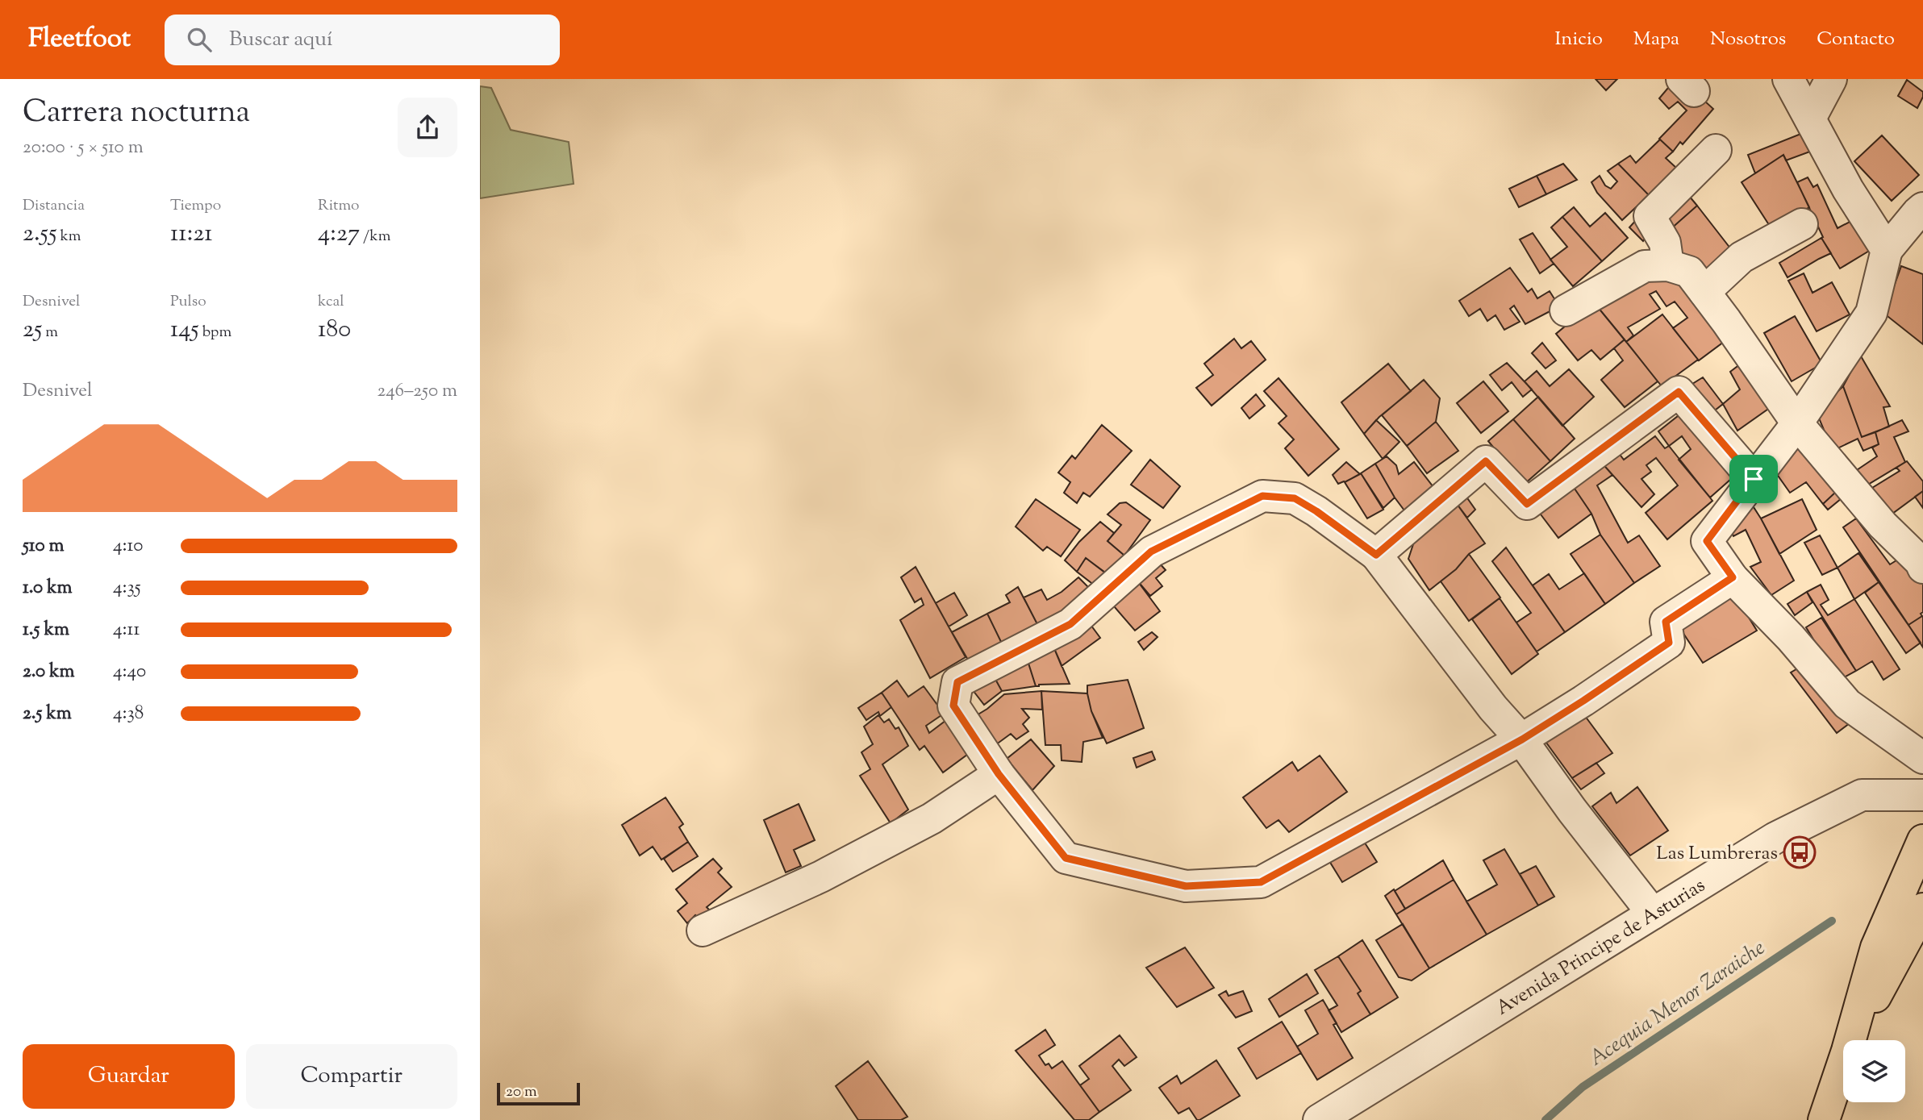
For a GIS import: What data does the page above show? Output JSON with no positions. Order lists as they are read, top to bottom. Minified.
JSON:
{"streets":{"street":["Avenida Principe de Asturias"]},"water":["Acequia Menor Zaraiche"],"places":{"bus stop":["Las Lumbreras"]},"scale_bar":"20 m","page":{"header":"Fleetfoot","search":"Buscar aquí","nav":["Inicio","Mapa","Nosotros","Contacto"],"heading":["Carrera nocturna","20:00 · 5 × 510 m"],"stats":[["Distancia","2.55 km"],["Tiempo","11:21"],["Ritmo","4:27 /km"],["Desnivel","25 m"],["Pulso","145 bpm"],["kcal","180"]],"chart":["Desnivel","246–250 m"],"list":[{"name":"510 m","note":"4:10"},{"name":"1.0 km","note":"4:35"},{"name":"1.5 km","note":"4:11"},{"name":"2.0 km","note":"4:40"},{"name":"2.5 km","note":"4:38"}],"buttons":["Guardar","Compartir"],"scale":"20 m"}}
